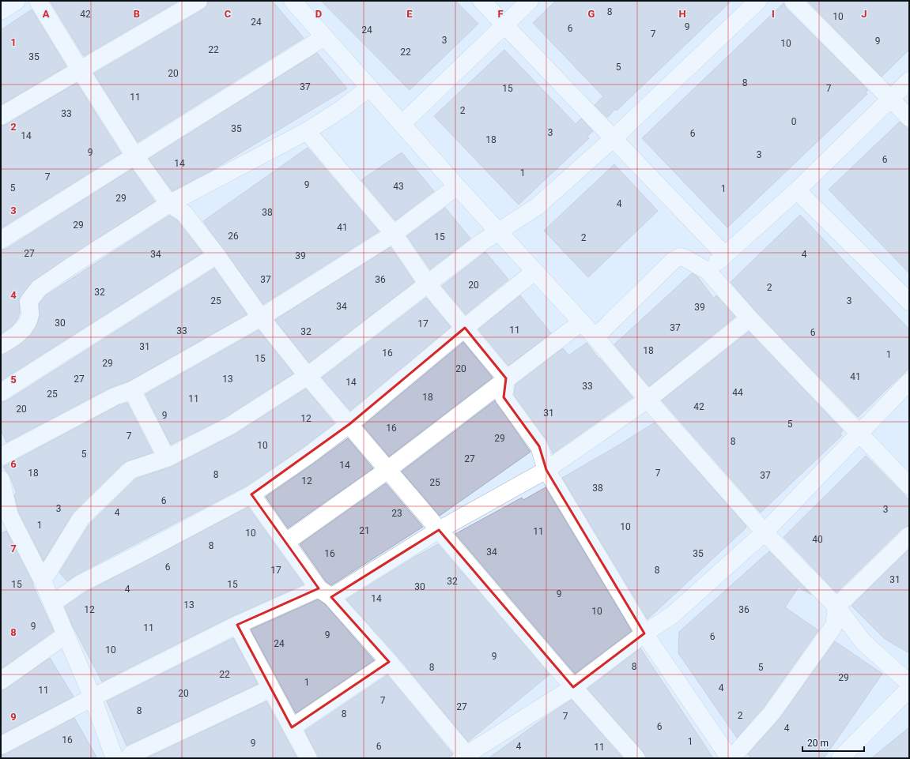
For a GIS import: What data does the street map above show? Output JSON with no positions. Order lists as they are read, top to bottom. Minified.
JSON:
{"house_numbers":["8","42","10","24","9","6","24","7","3","9","10","22","22","35","5","20","8","37","15","7","11","2","33","0","35","3","6","14","18","9","3","6","14","1","7","9","43","5","1","29","4","38","29","41","26","15","2","27","34","4","39","37","36","20","2","32","25","3","34","39","30","17","37","11","33","32","6","31","18","16","1","15","29","20","41","27","13","14","33","44","25","18","11","42","20","31","9","12","5","16","7","29","8","10","5","27","14","18","7","8","37","12","25","38","6","3","3","4","23","1","10","21","11","10","40","8","34","16","35","6","17","8","31","32","15","15","30","4","9","14","13","12","36","10","9","11","9","6","24","10","9","8","8","5","22","29","1","4","11","20","7","27","8","8","2","7","6","4","16","1","9","6","4","11"],"scale_bar":"20 m","grid":{"columns":["A","B","C","D","E","F","G","H","I","J"],"rows":["1","2","3","4","5","6","7","8","9"]}}
